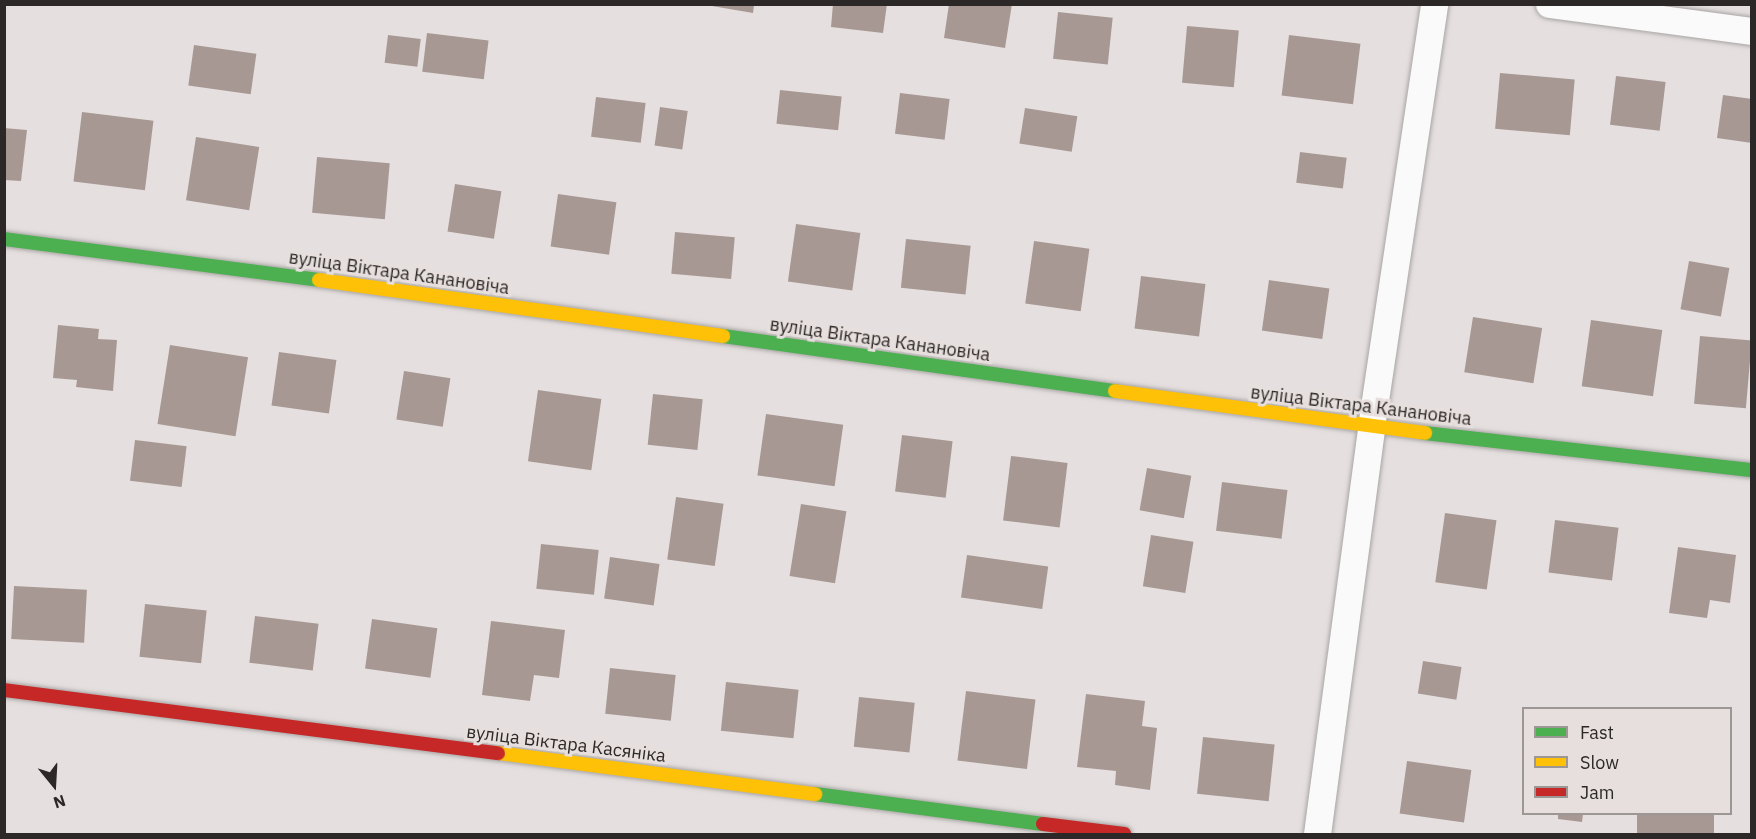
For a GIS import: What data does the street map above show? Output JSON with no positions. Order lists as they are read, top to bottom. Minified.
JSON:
{"streets":{"street":["вуліца Віктара Канановіча","вуліца Віктара Касяніка"]},"legend":["Fast","Slow","Jam"],"north":"bottom"}
